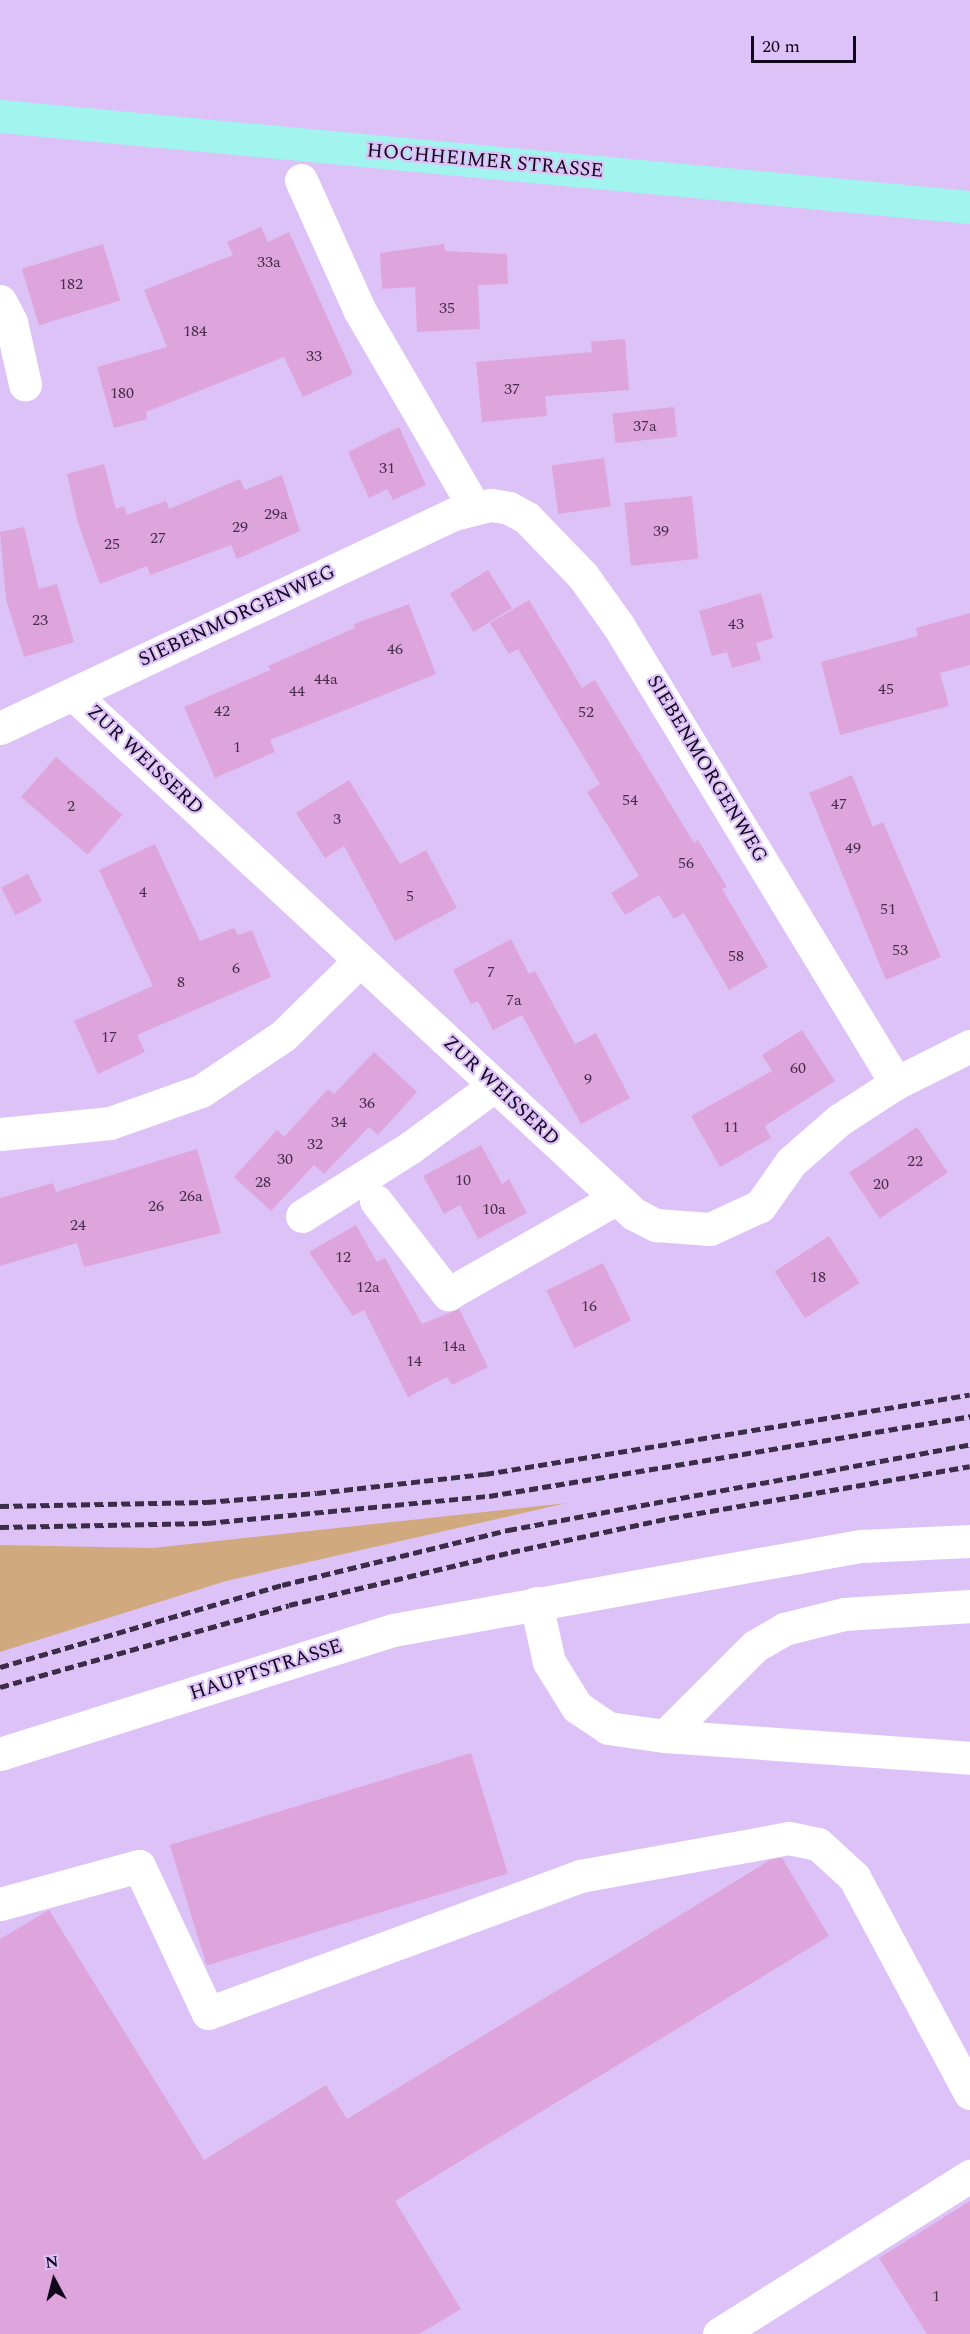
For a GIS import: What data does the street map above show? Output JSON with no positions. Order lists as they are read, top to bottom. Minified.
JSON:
{"streets":{"main road":["HOCHHEIMER STRASSE"],"street":["SIEBENMORGENWEG","ZUR WEISSERD","HAUPTSTRASSE"]},"crossings":[["SIEBENMORGENWEG","ZUR WEISSERD"]],"house_numbers":["33a","182","35","184","33","37","180","37a","31","29a","29","39","27","25","23","43","46","44a","45","44","42","52","1","54","47","2","3","49","56","4","5","51","53","58","6","7","8","7a","17","60","9","36","34","11","32","30","22","10","28","20","26a","26","10a","24","12","18","12a","16","14a","14","1"],"scale_bar":"20 m","north":"top"}
